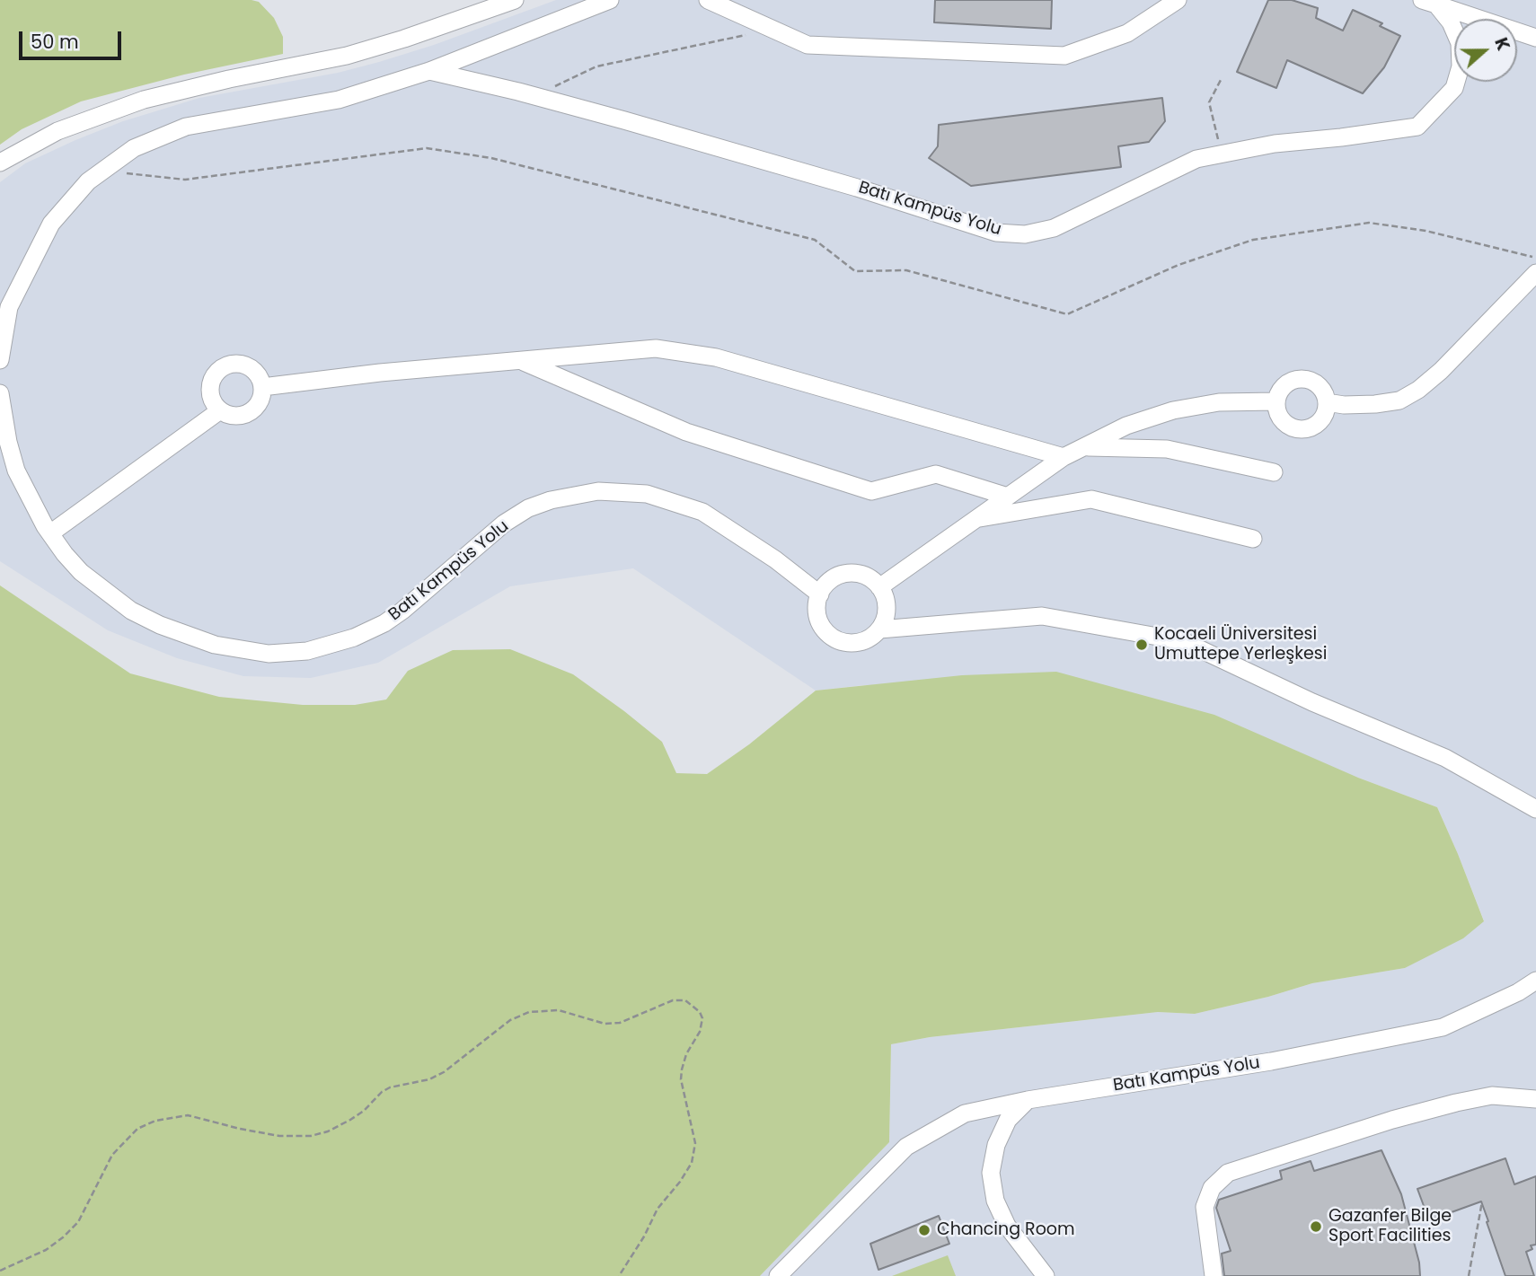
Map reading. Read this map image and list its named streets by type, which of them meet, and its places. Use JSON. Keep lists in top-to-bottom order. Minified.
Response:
{"streets":{"street":["Batı Kampüs Yolu"]},"places":["Kocaeli Üniversitesi Umuttepe Yerleşkesi","Gazanfer Bilge Sport Facilities","Chancing Room"],"scale_bar":"50 m","north":"right"}
